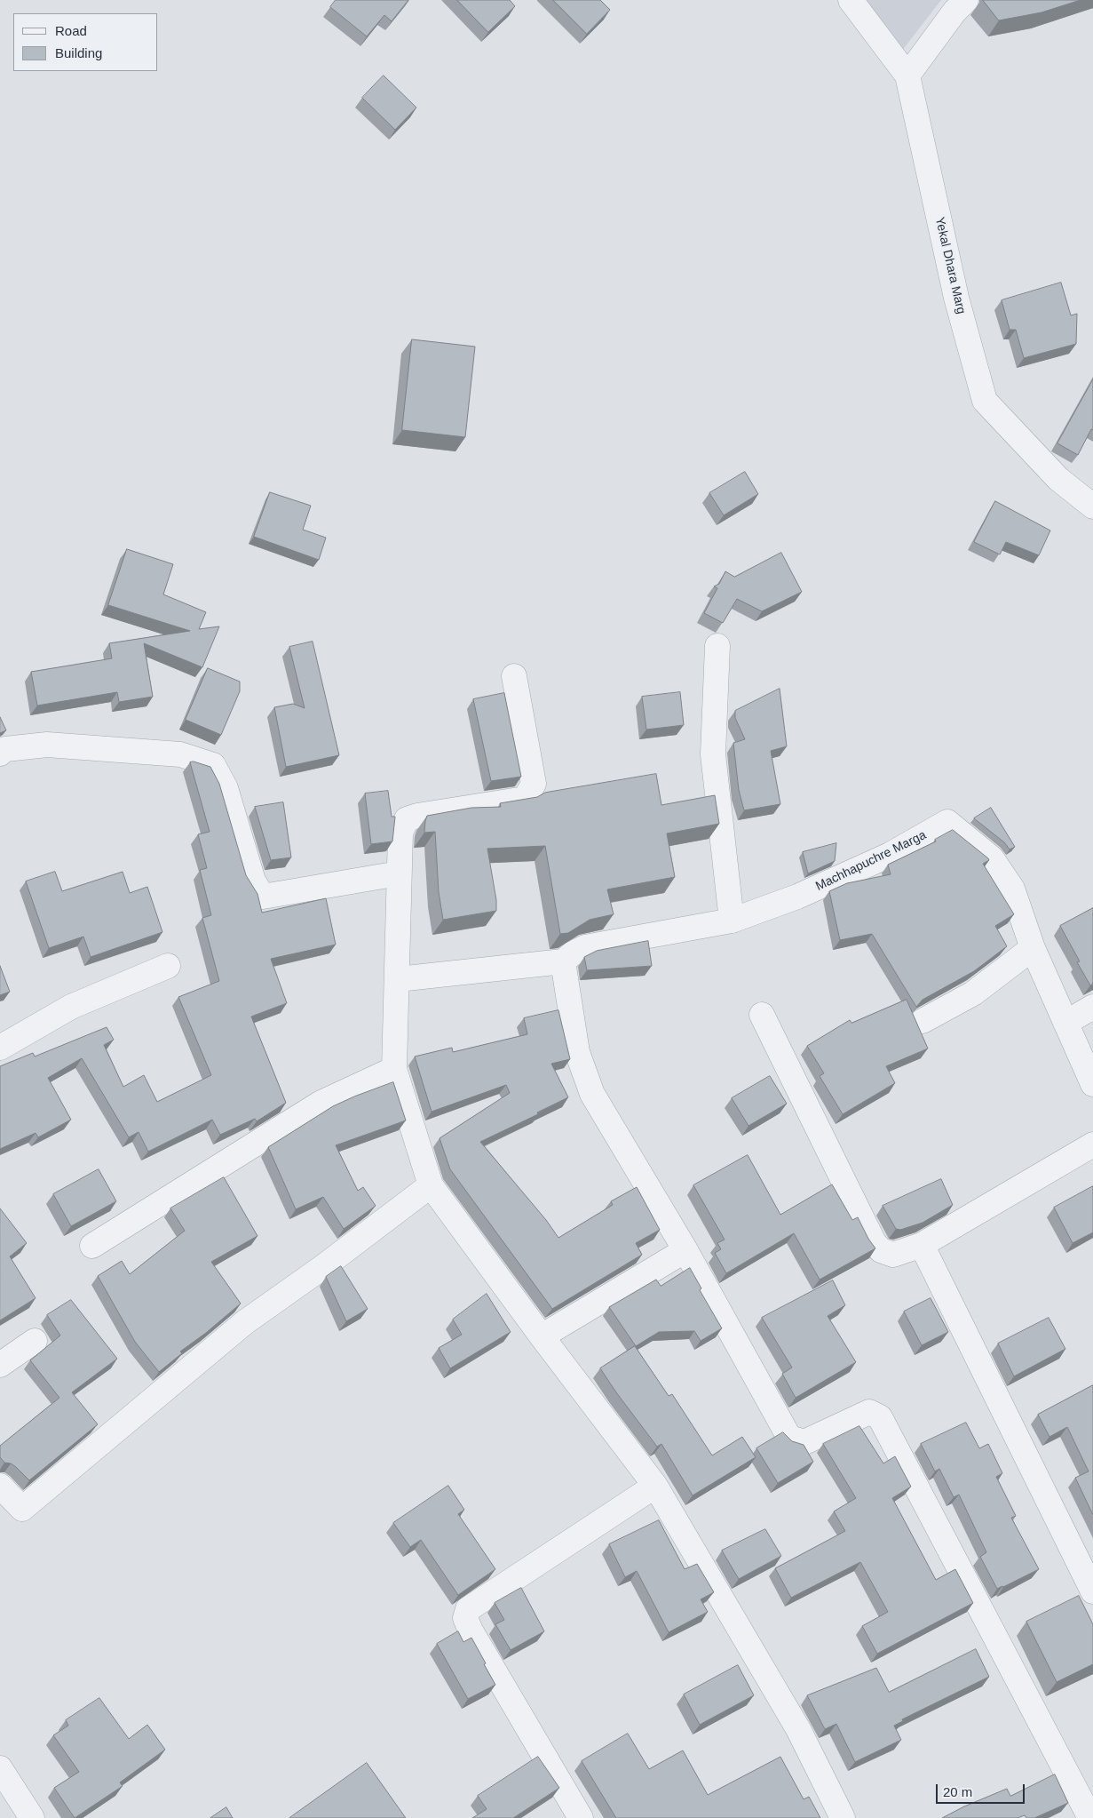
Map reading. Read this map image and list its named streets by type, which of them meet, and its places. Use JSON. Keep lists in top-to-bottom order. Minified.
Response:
{"streets":{"street":["Yekal Dhara Marg","Machhapuchre Marga"]},"legend":["Road","Building"],"scale_bar":"20 m"}
